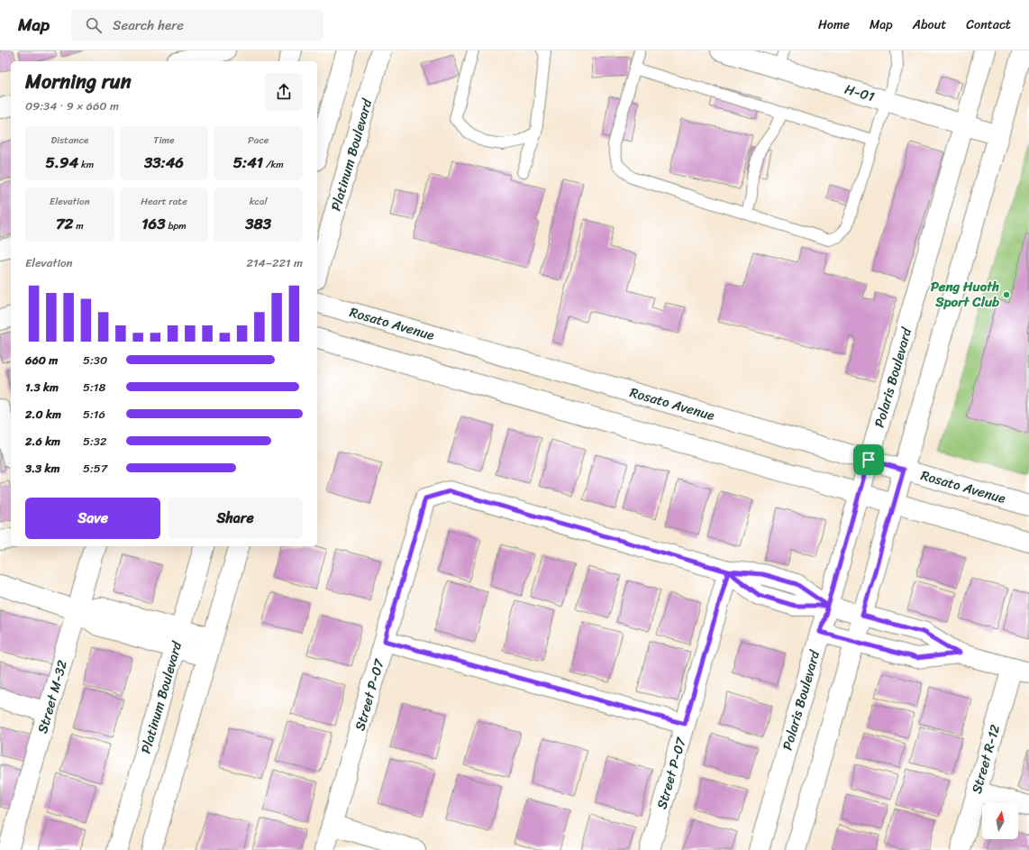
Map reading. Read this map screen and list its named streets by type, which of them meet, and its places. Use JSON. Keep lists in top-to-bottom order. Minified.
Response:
{"streets":{"street":["H-01","Platinum Boulevard","Rosato Avenue","Polaris Boulevard","Street P-07","Street M-32","Street R-12"]},"crossings":[["H-01","Polaris Boulevard"],["Rosato Avenue","Polaris Boulevard"]],"places":["Peng Huoth Sport Club"],"north":"top","page":{"header":"Map","search":"Search here","nav":["Home","Map","About","Contact"],"heading":["Morning run","09:34 · 9 × 660 m"],"stats":[["Distance","5.94 km"],["Time","33:46"],["Pace","5:41 /km"],["Elevation","72 m"],["Heart rate","163 bpm"],["kcal","383"]],"chart":["Elevation","214–221 m"],"list":[{"name":"660 m","note":"5:30"},{"name":"1.3 km","note":"5:18"},{"name":"2.0 km","note":"5:16"},{"name":"2.6 km","note":"5:32"},{"name":"3.3 km","note":"5:57"}],"buttons":["Save","Share"]}}
